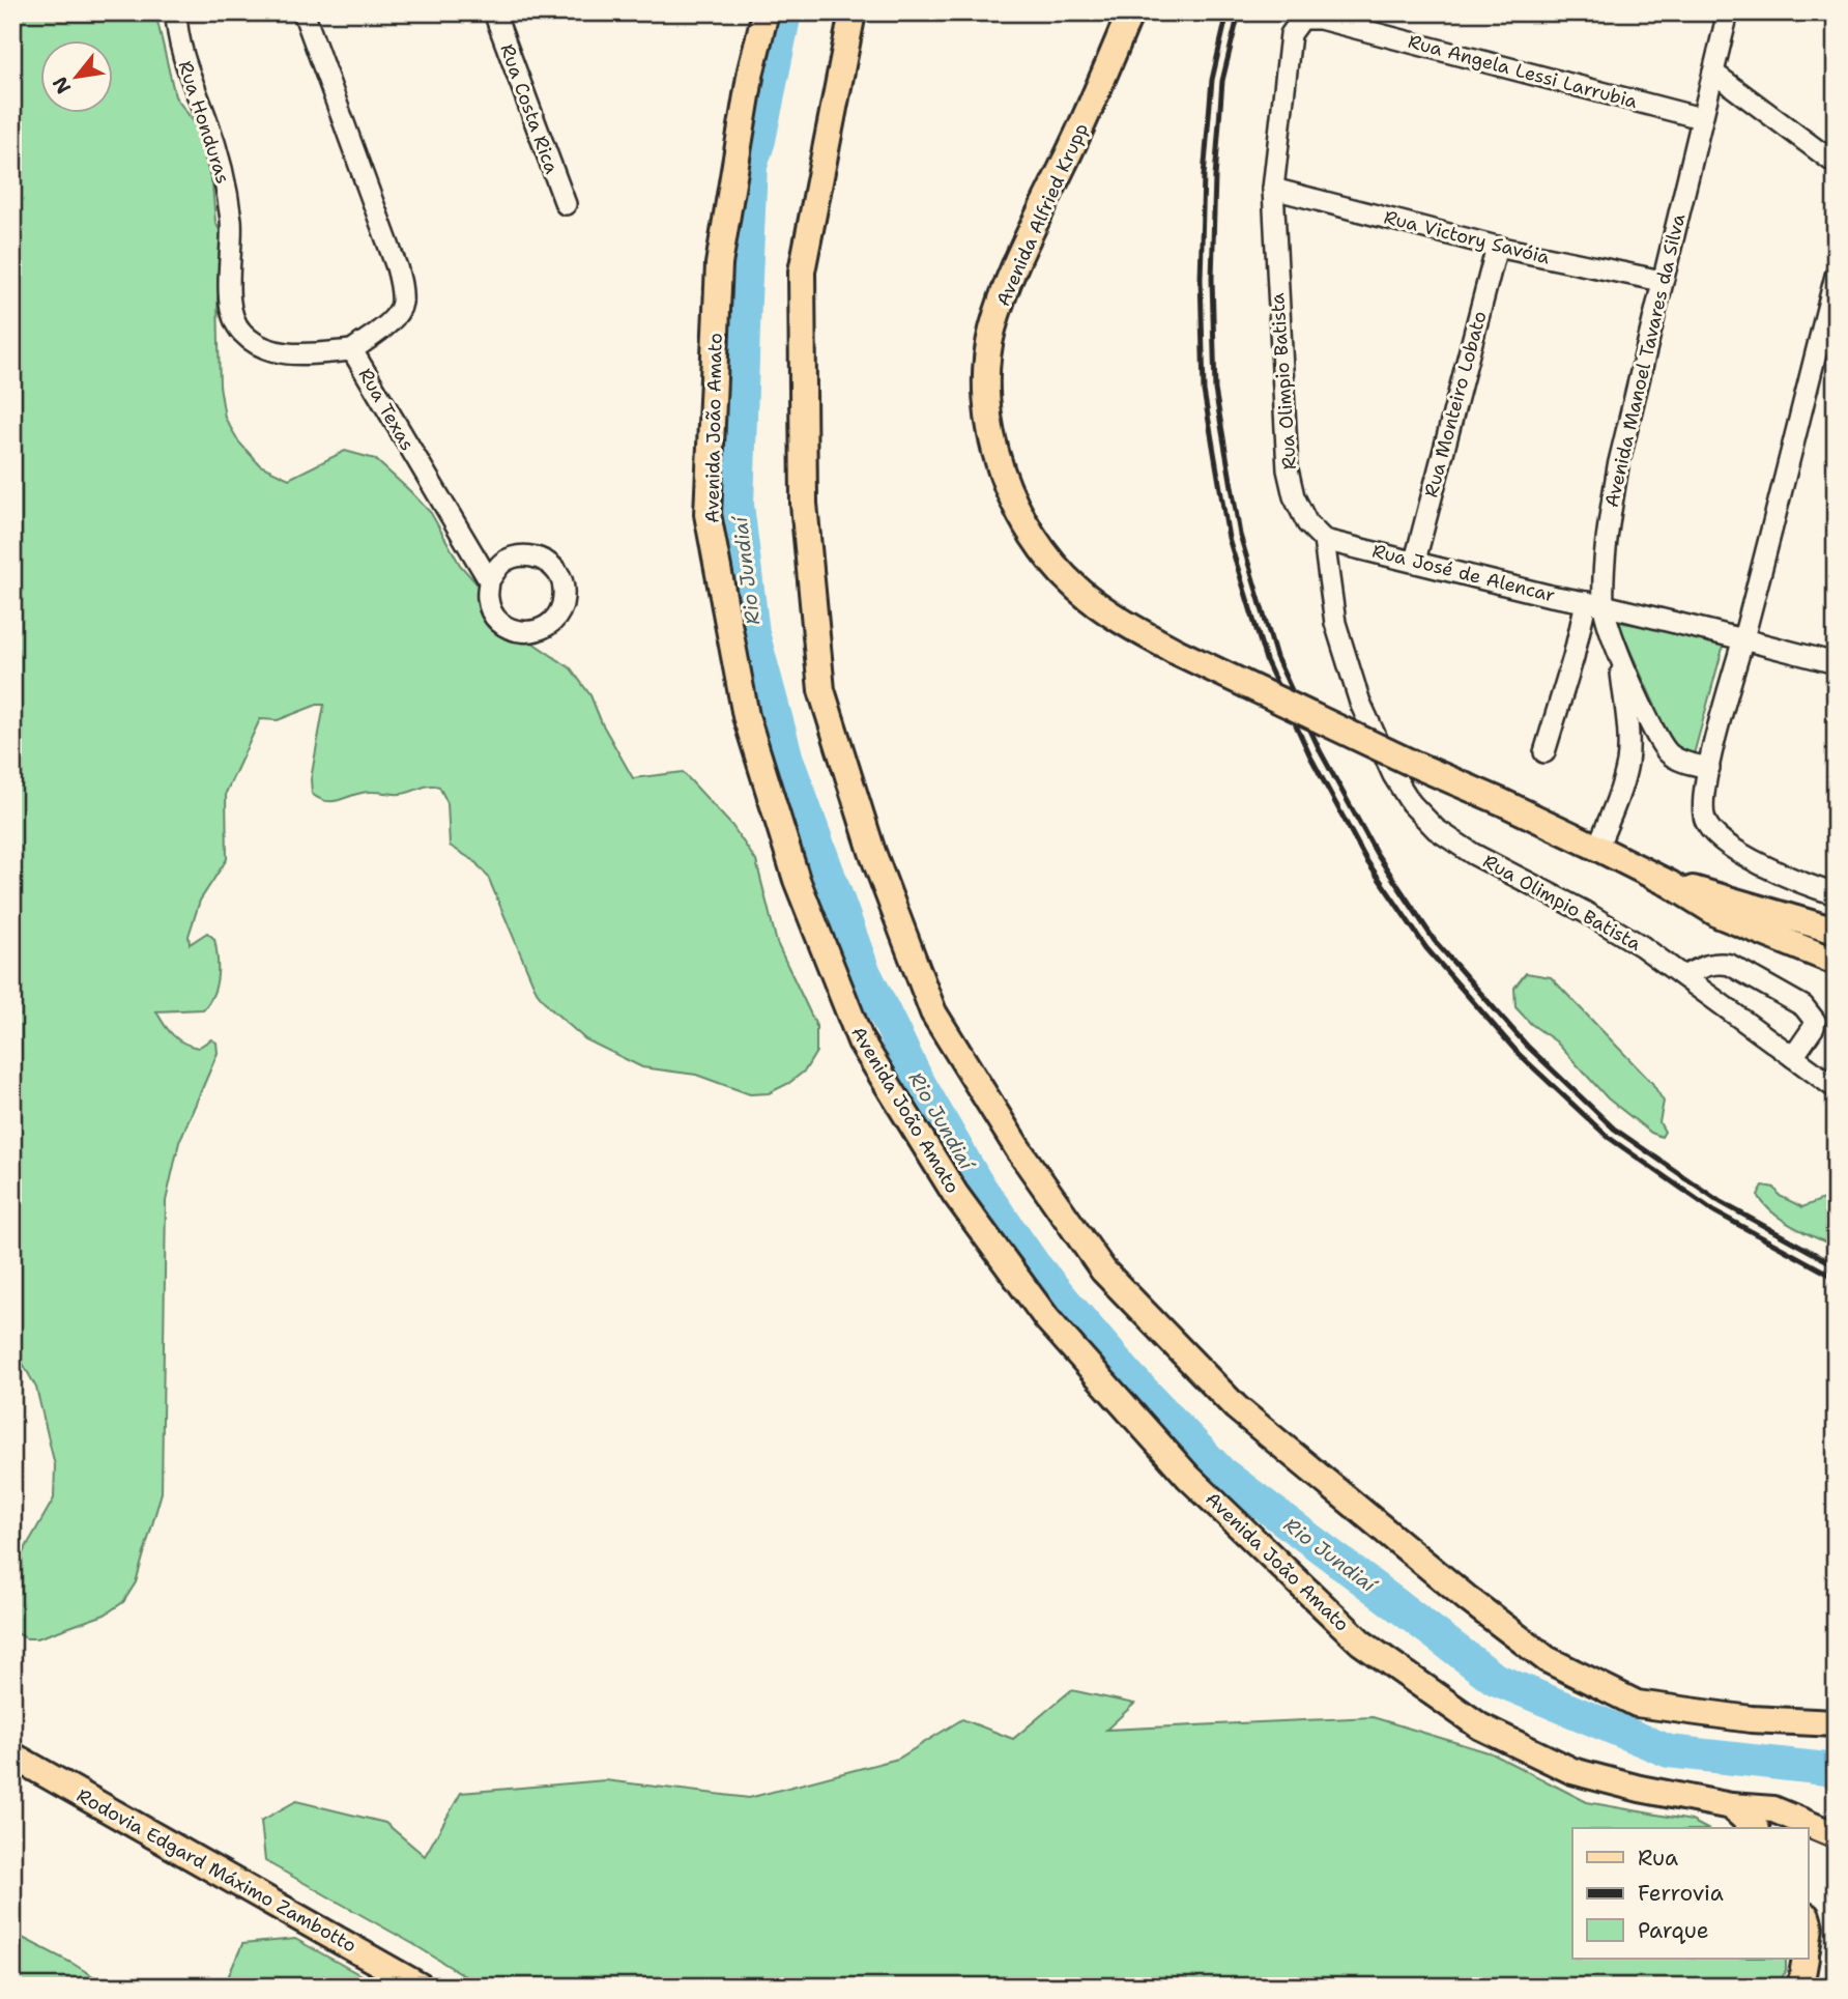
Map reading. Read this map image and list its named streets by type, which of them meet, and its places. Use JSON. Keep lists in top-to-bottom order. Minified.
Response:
{"streets":{"main road":["Avenida Alfried Krupp","Avenida João Amato","Rodovia Edgard Máximo Zambotto"],"street":["Rua Angela Lessi Larrubia","Rua Costa Rica","Rua Honduras","Rua Victory Savóia","Avenida Manoel Tavares da Silva","Rua Olimpio Batista","Rua Monteiro Lobato","Rua Texas","Rua José de Alencar"]},"crossings":[["Rua Angela Lessi Larrubia","Avenida Manoel Tavares da Silva"],["Rua Angela Lessi Larrubia","Rua Olimpio Batista"],["Rua Honduras","Rua Texas"],["Rua Victory Savóia","Avenida Manoel Tavares da Silva"],["Rua Victory Savóia","Rua Olimpio Batista"],["Rua Victory Savóia","Rua Monteiro Lobato"],["Avenida Manoel Tavares da Silva","Rua José de Alencar"],["Rua Olimpio Batista","Rua José de Alencar"],["Rua Monteiro Lobato","Rua José de Alencar"]],"water":["Rio Jundiaí"],"legend":["Rua","Ferrovia","Parque"],"north":"bottom left"}
